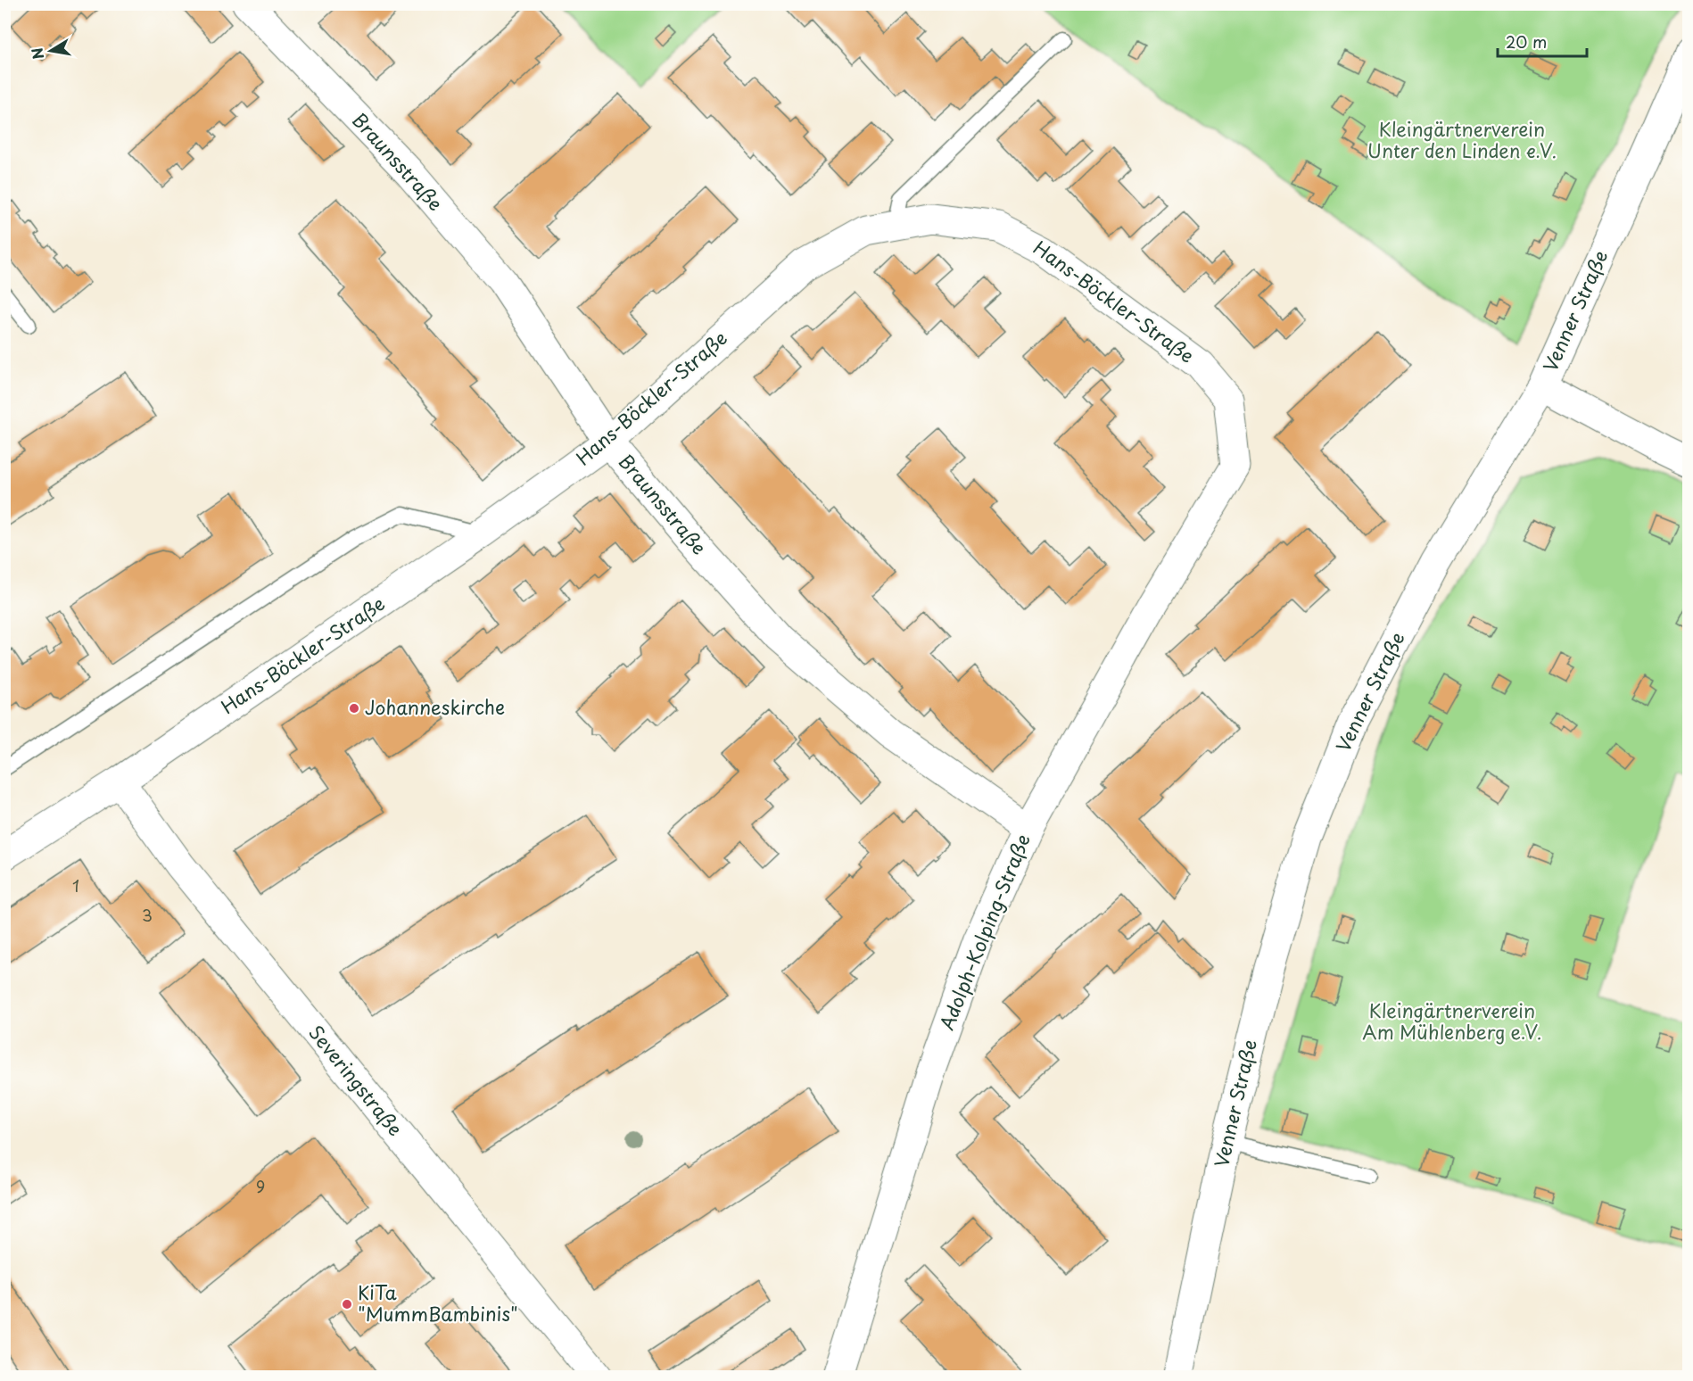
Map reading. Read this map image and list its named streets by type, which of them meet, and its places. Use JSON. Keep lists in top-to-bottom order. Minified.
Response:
{"streets":{"street":["Braunsstraße","Hans-Böckler-Straße","Venner Straße","Adolph-Kolping-Straße","Severingstraße"]},"crossings":[["Braunsstraße","Hans-Böckler-Straße"],["Braunsstraße","Adolph-Kolping-Straße"],["Hans-Böckler-Straße","Adolph-Kolping-Straße"],["Hans-Böckler-Straße","Severingstraße"]],"parks":["Kleingärtnerverein Unter den Linden e.V.","Kleingärtnerverein Am Mühlenberg e.V."],"places":["Johanneskirche","KiTa \"MummBambinis\""],"house_numbers":["1","3","9"],"scale_bar":"20 m","north":"left"}
